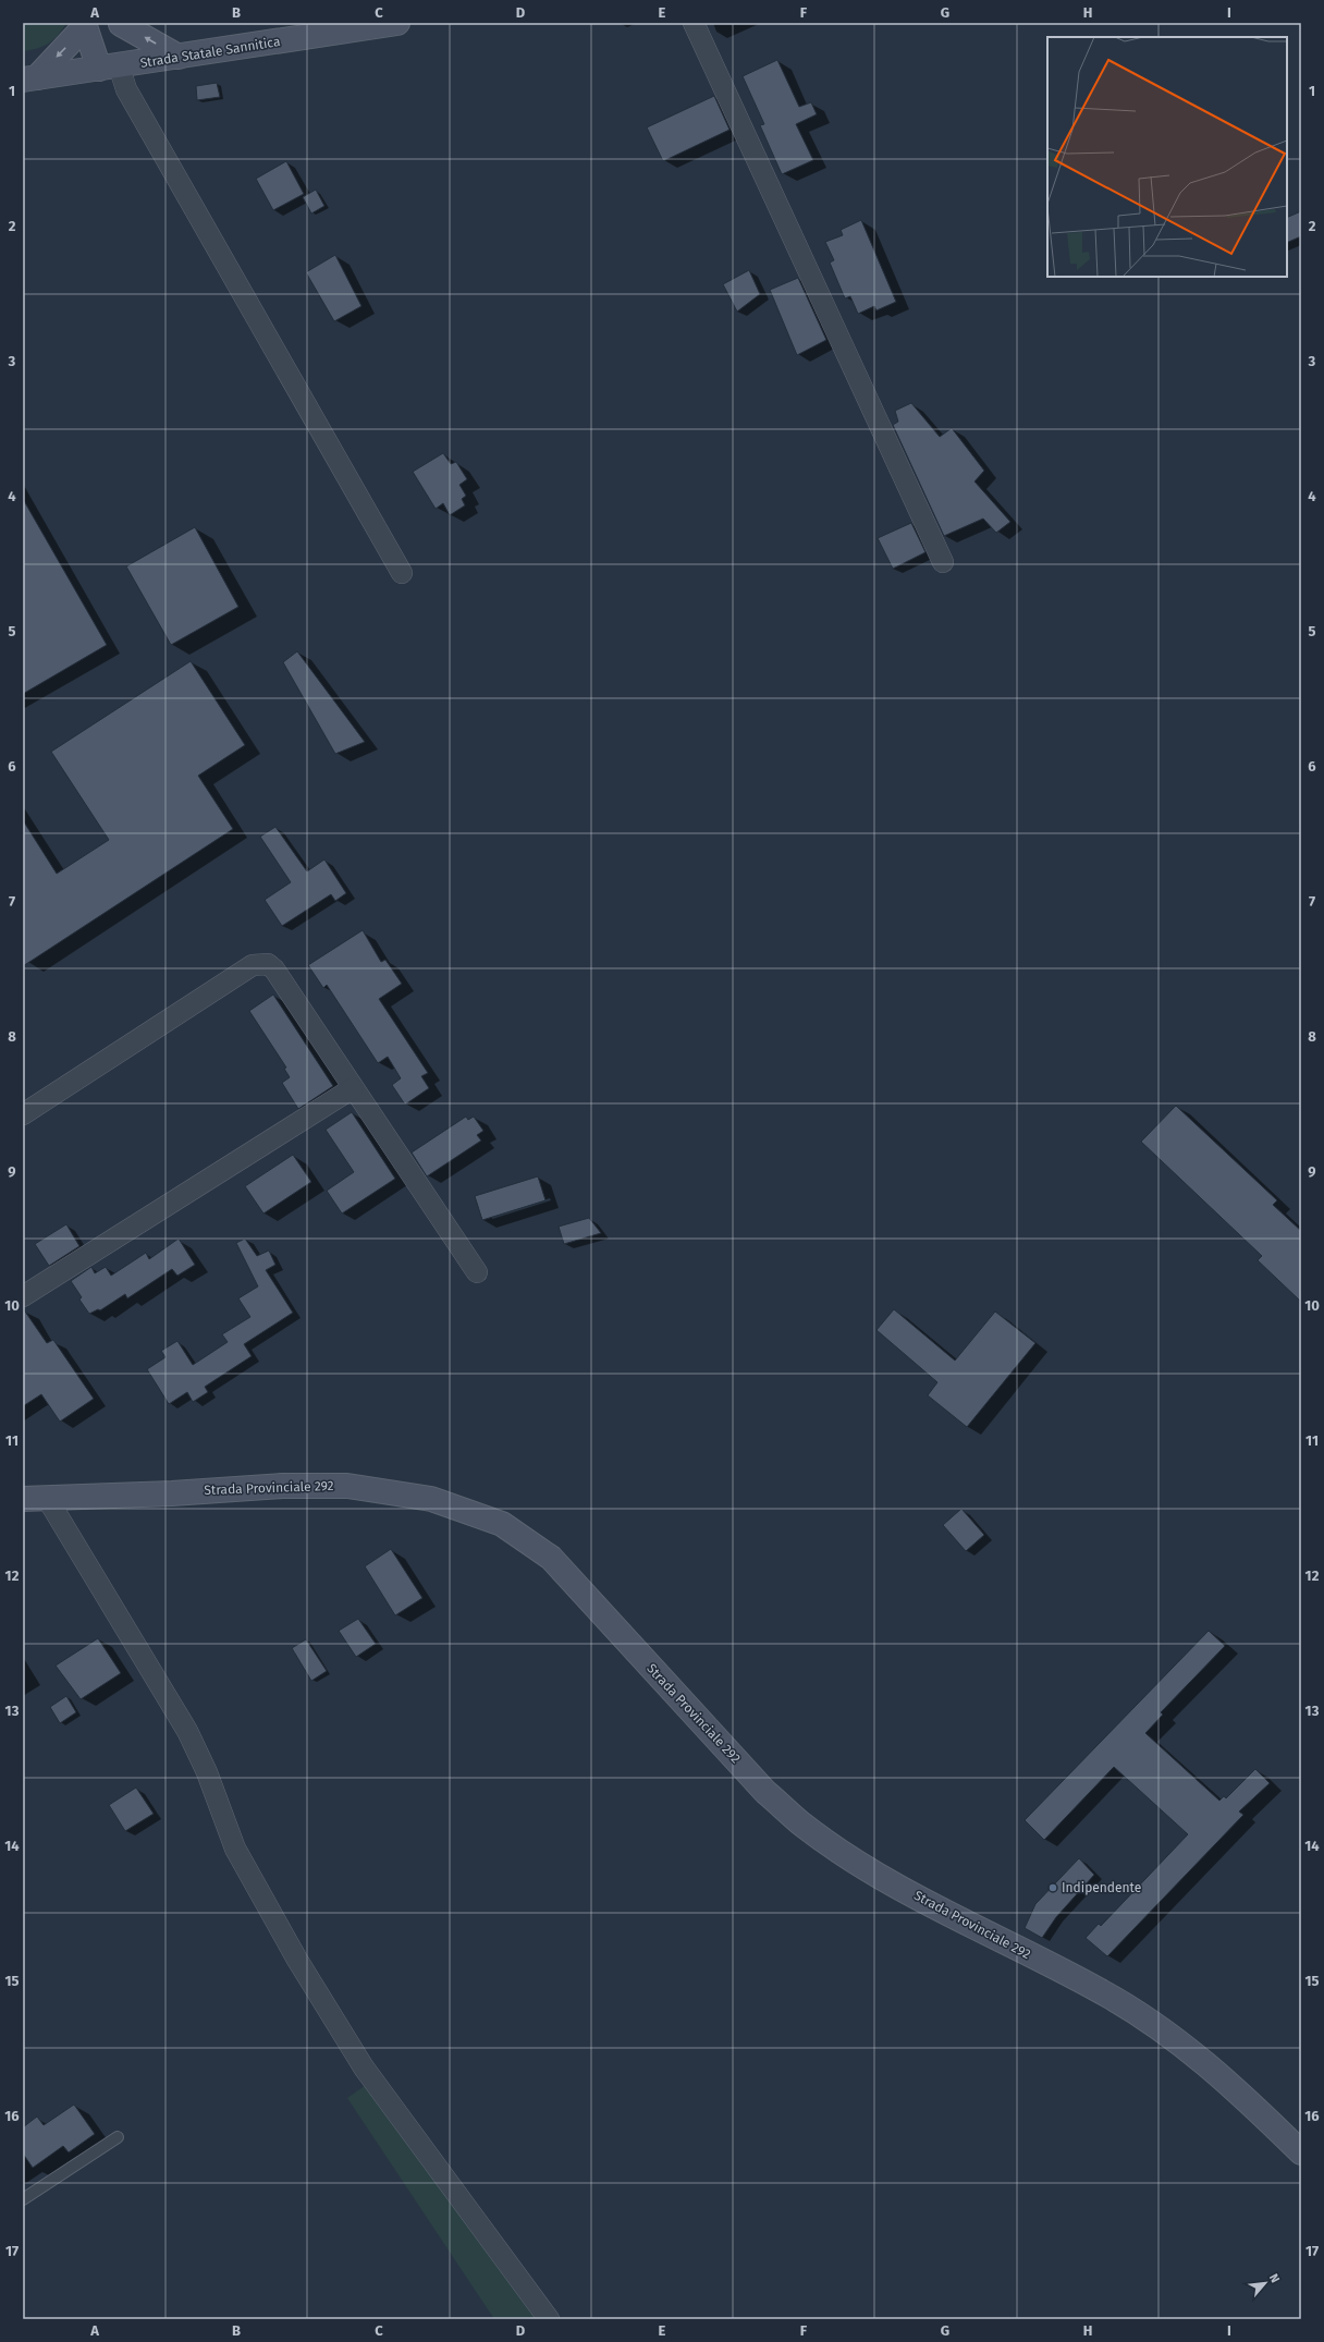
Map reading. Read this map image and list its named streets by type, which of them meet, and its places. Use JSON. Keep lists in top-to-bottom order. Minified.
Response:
{"streets":{"street":["Strada Statale Sannitica","Strada Provinciale 292"]},"places":["Indipendente"],"north":"top right","grid":{"columns":["A","B","C","D","E","F","G","H","I"],"rows":["1","2","3","4","5","6","7","8","9","10","11","12","13","14","15","16","17"]}}
